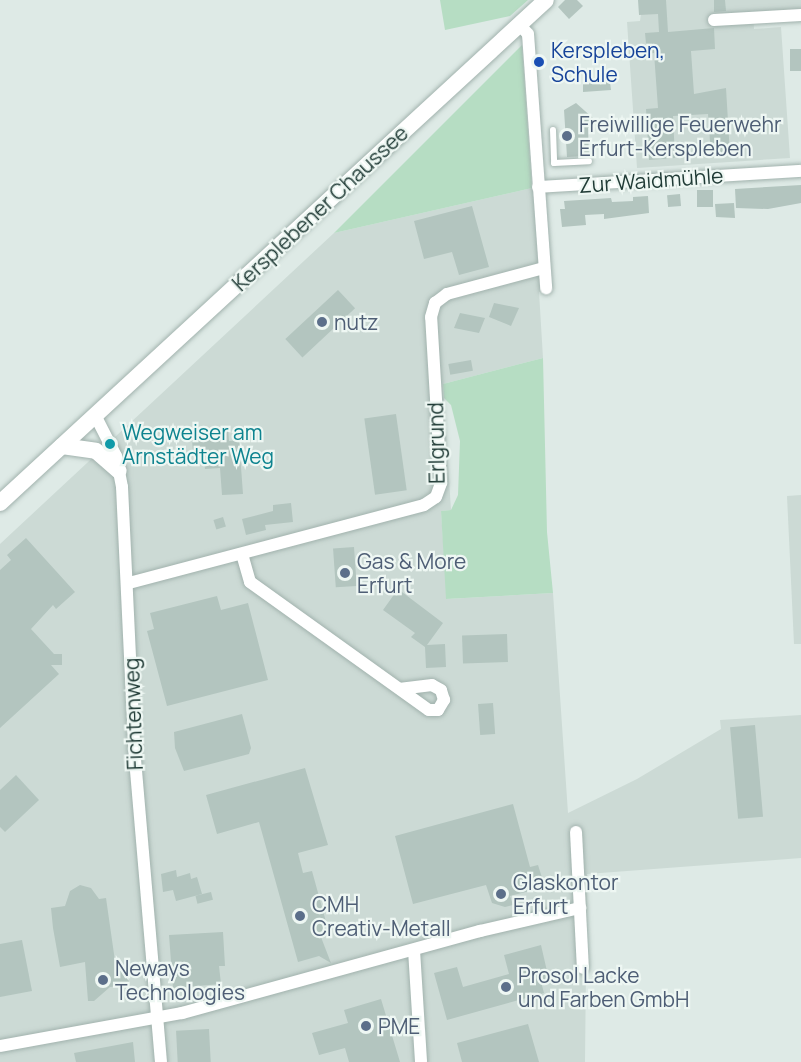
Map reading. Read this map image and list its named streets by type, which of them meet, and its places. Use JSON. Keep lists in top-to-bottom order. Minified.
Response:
{"streets":{"main road":["Kersplebener Chaussee"],"street":["Zur Waidmühle","Erlgrund","Fichtenweg"]},"crossings":[["Kersplebener Chaussee","Fichtenweg"],["Erlgrund","Fichtenweg"]],"places":["Kerspleben, Schule","Freiwillige Feuerwehr Erfurt-Kerspleben","nutz","Wegweiser am Arnstädter Weg","Gas & More Erfurt","Glaskontor Erfurt","CMH Creativ-Metall","Neways Technologies","Prosol Lacke und Farben GmbH","PME"]}
